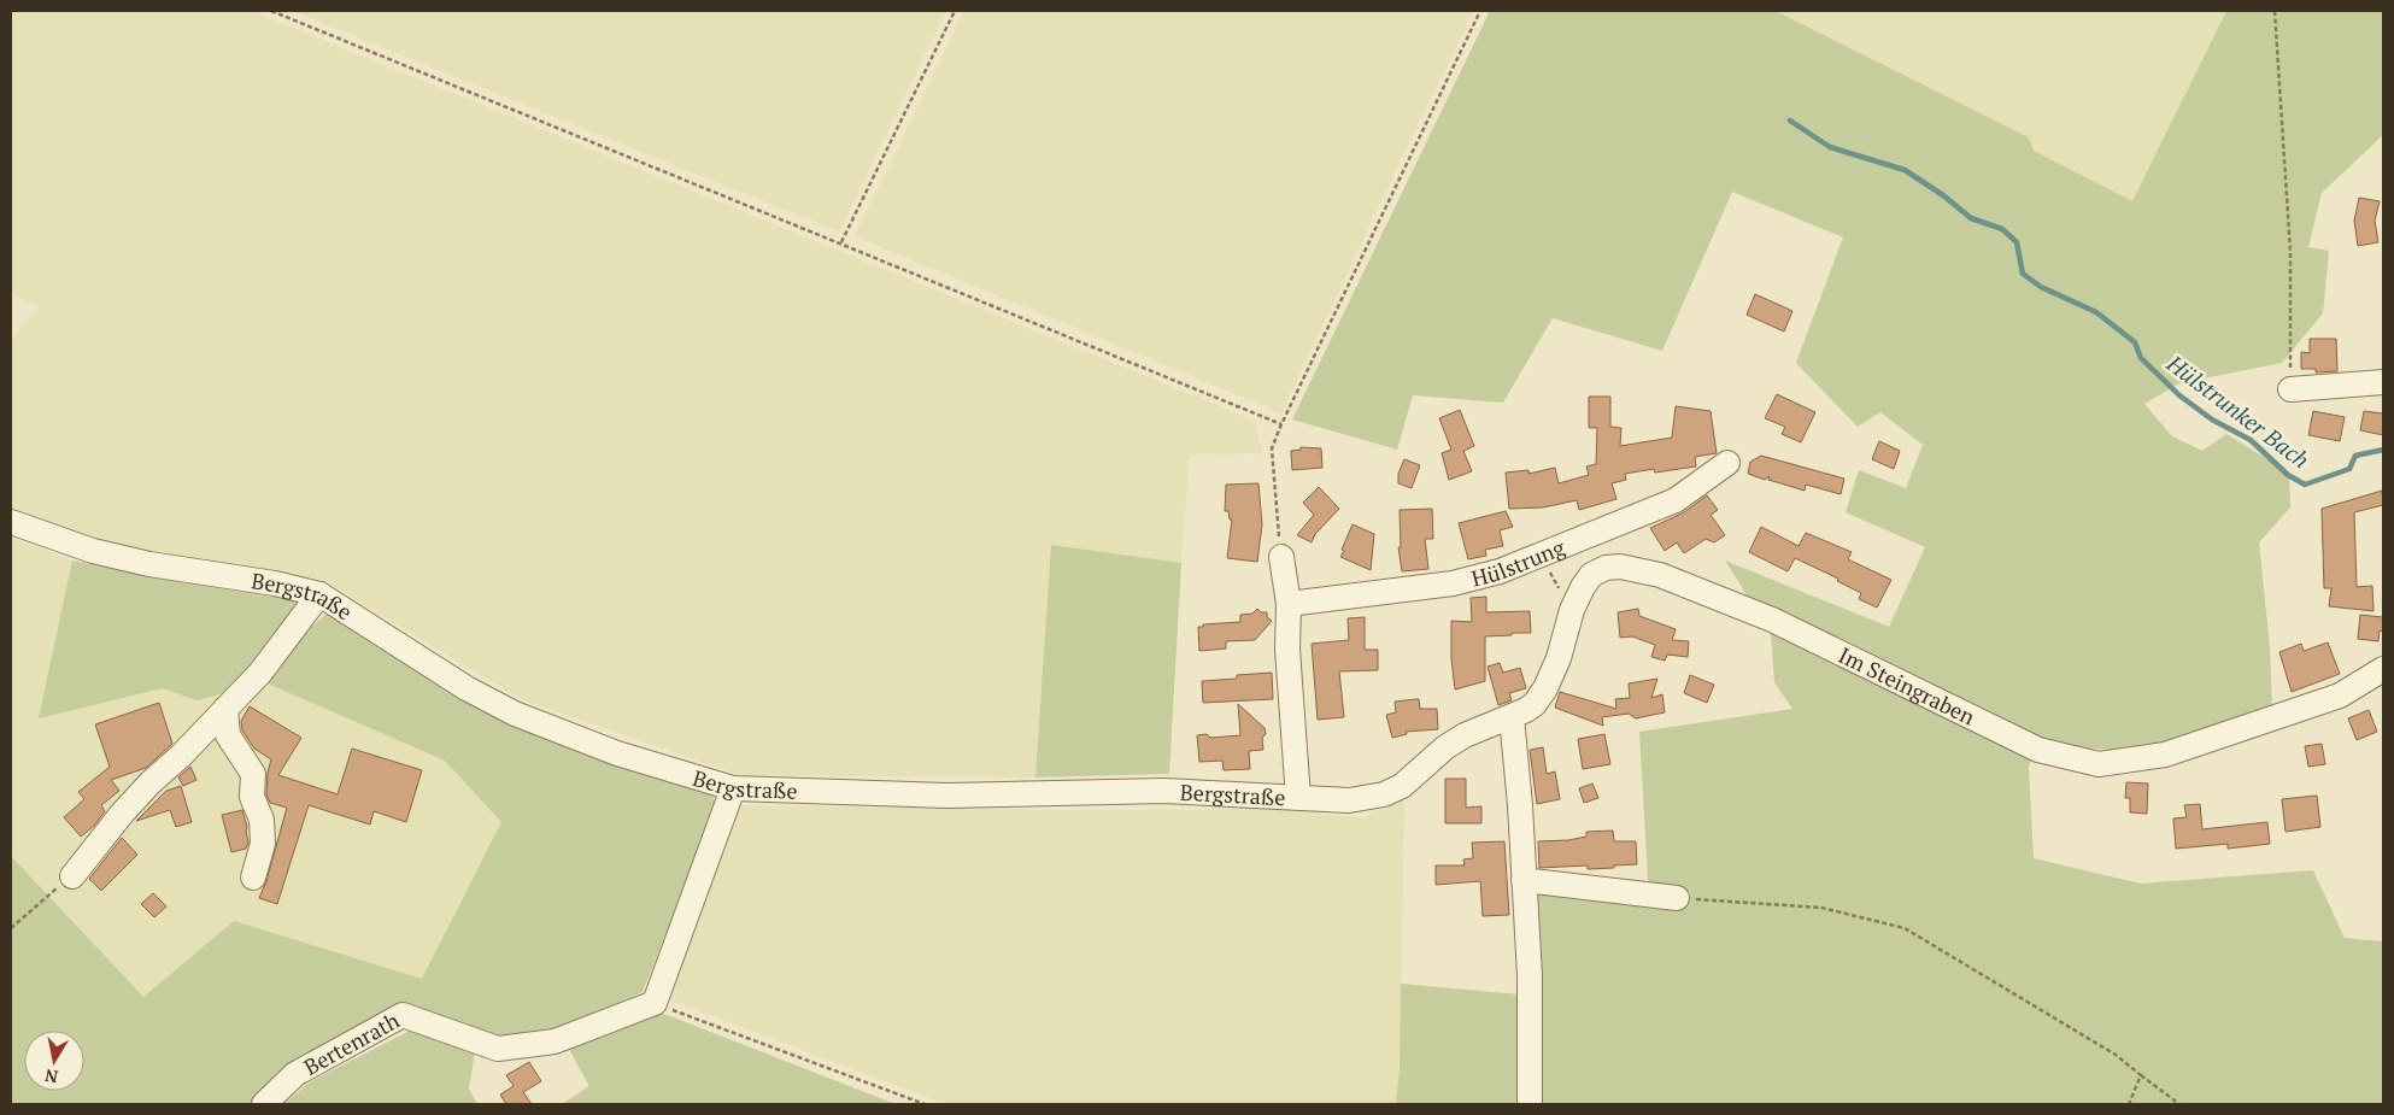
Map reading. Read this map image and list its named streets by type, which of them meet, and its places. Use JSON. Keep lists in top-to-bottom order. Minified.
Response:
{"streets":{"street":["Hülstrung","Bergstraße","Im Steingraben","Bertenrath"]},"crossings":[["Bergstraße","Im Steingraben"]],"water":["Hülstrunker Bach"],"north":"bottom"}
